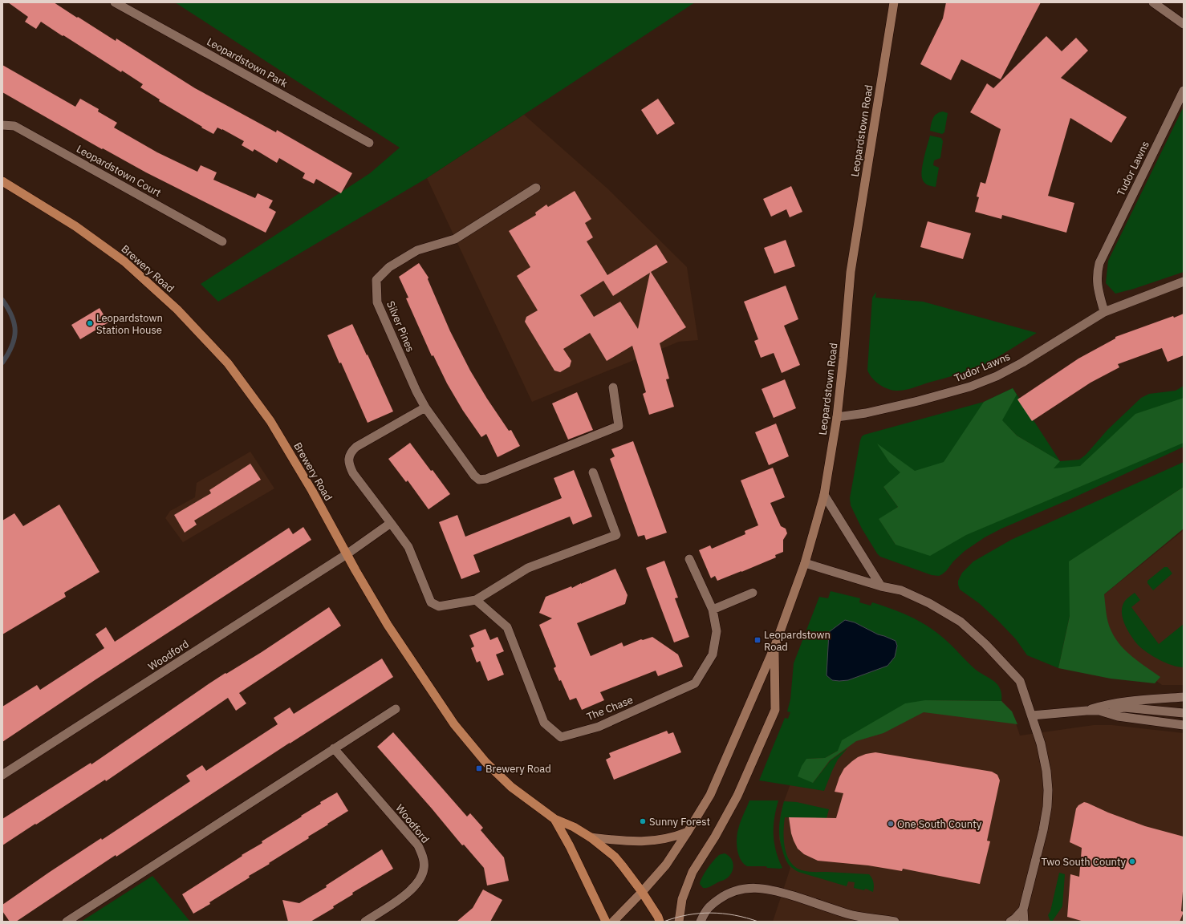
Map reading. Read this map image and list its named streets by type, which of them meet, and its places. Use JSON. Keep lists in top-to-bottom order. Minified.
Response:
{"streets":{"highway":["Brewery Road"],"main road":["Leopardstown Road"],"street":["Leopardstown Park","Tudor Lawns","Leopardstown Court","Silver Pines","Woodford","The Chase"]},"crossings":[["Leopardstown Road","Tudor Lawns"],["Leopardstown Road","Brewery Road"],["Brewery Road","Woodford"]],"places":{"other":["Leopardstown Station House","Sunny Forest","One South County","Two South County"],"transit":["Leopardstown Road","Brewery Road"]}}
